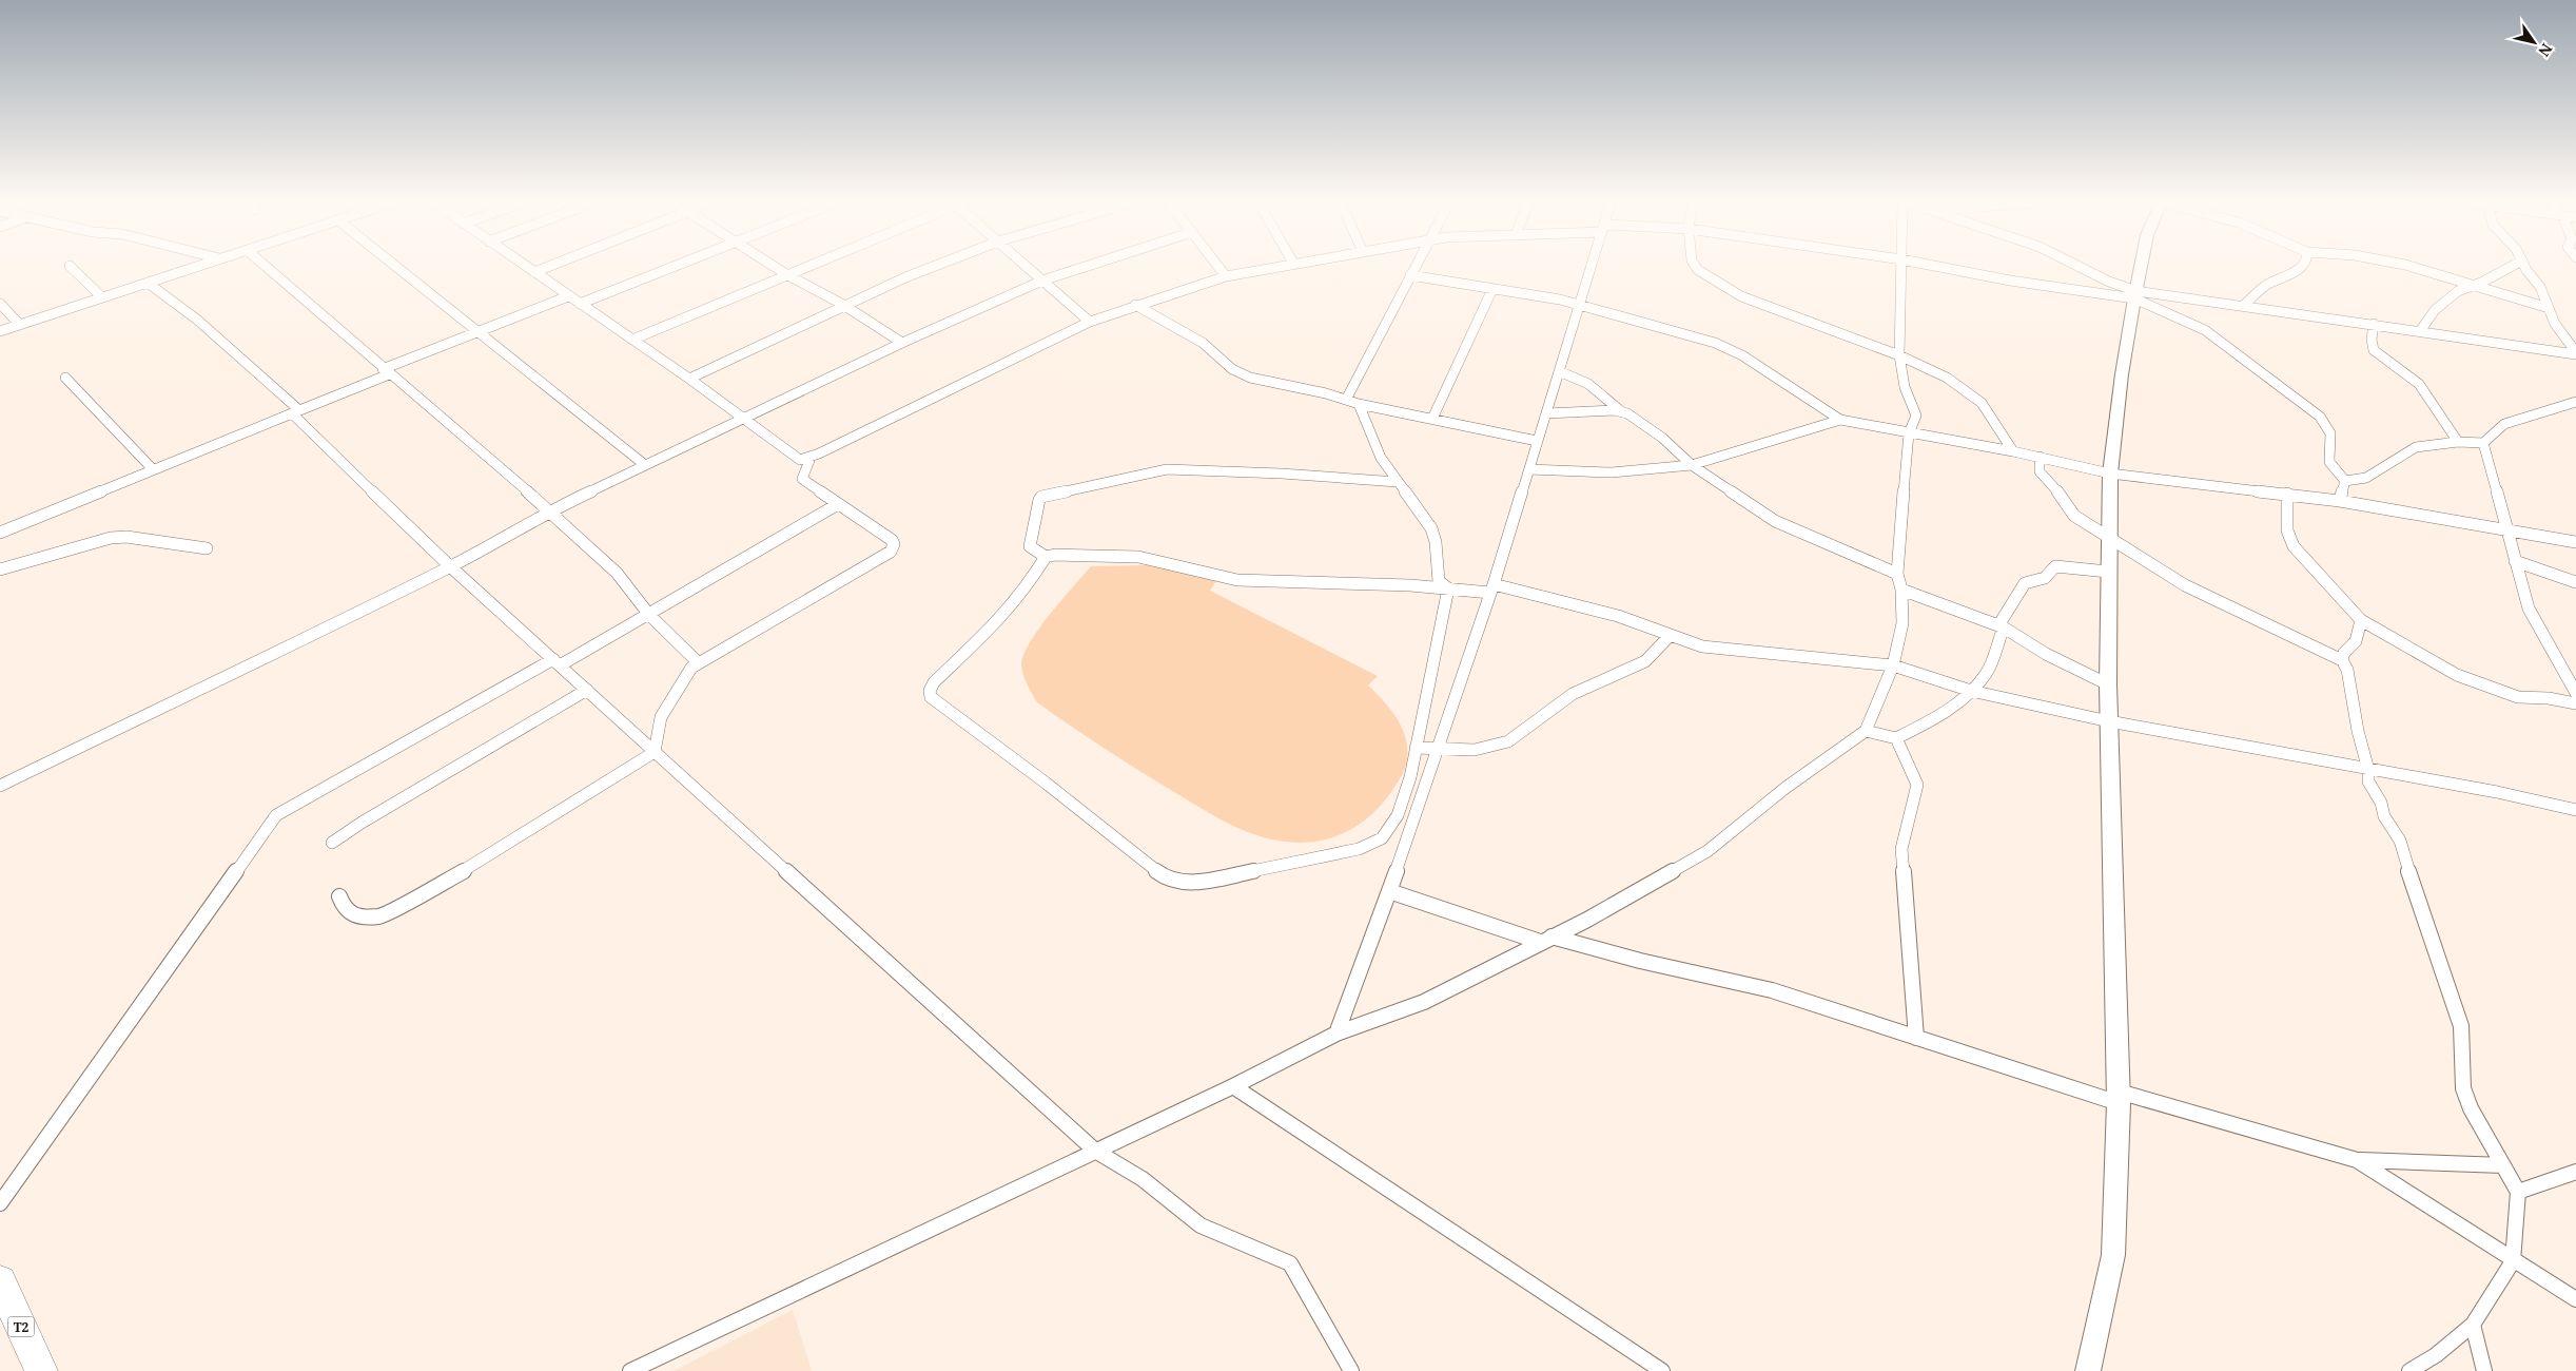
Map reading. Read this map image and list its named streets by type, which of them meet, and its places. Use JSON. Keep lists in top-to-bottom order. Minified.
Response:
{"streets":{"highway":["T2"]},"north":"bottom right"}
